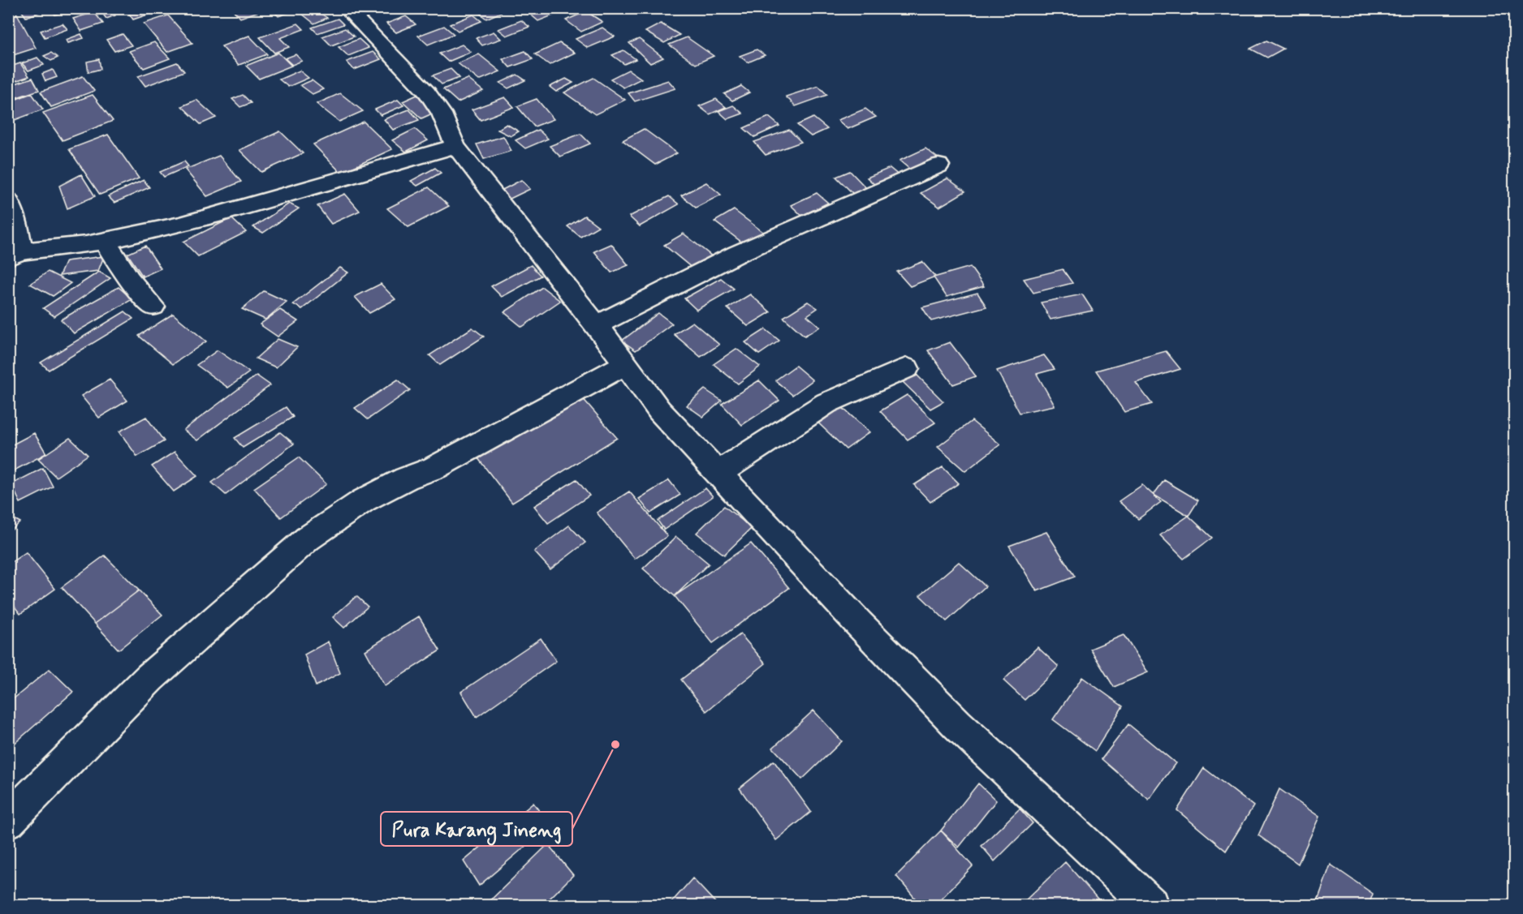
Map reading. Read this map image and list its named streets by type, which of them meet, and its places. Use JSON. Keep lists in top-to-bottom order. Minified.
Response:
{"places":["Pura Karang Jineng"]}
